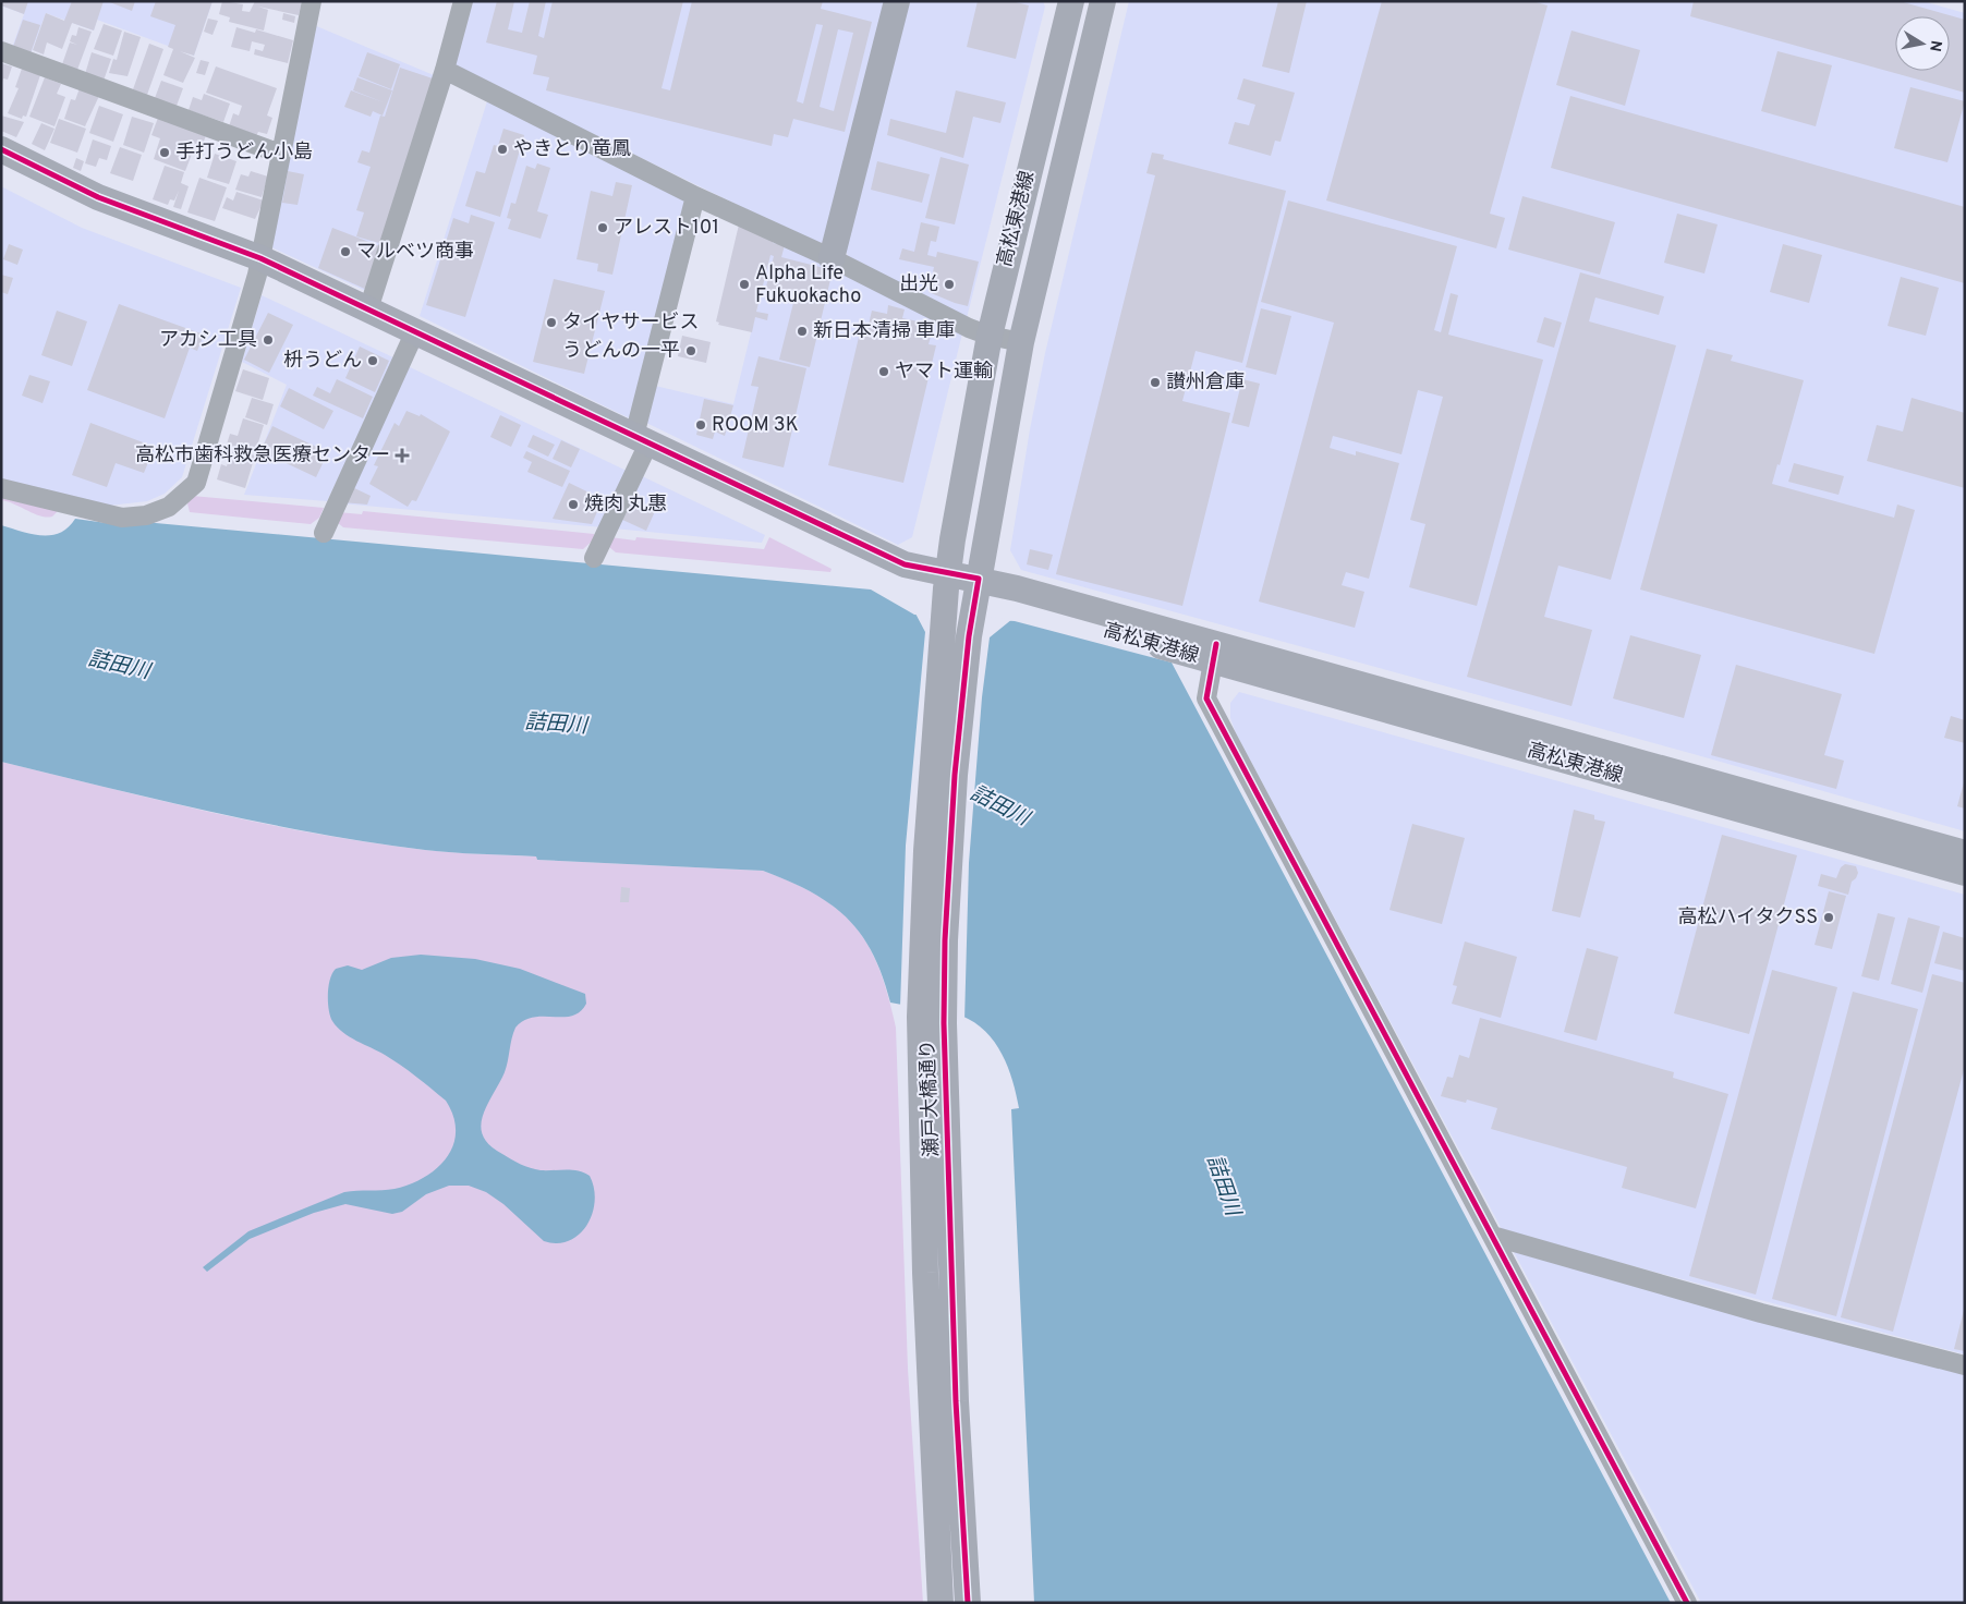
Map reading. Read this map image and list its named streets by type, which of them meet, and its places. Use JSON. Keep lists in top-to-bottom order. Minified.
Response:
{"streets":{"street":["高松東港線","瀬戸大橋通り"]},"crossings":[["高松東港線","瀬戸大橋通り"]],"water":["詰田川"],"places":{"other":["やきとり竜鳳","手打うどん小島","アレスト101","マルベツ商事","Alpha Life Fukuokacho","出光","タイヤサービス","新日本清掃 車庫","アカシ工具","うどんの一平","枡うどん","ヤマト運輸","讃州倉庫","ROOM 3K","焼肉 丸惠","高松ハイタクSS"],"health":["高松市歯科救急医療センター"]},"north":"right"}
